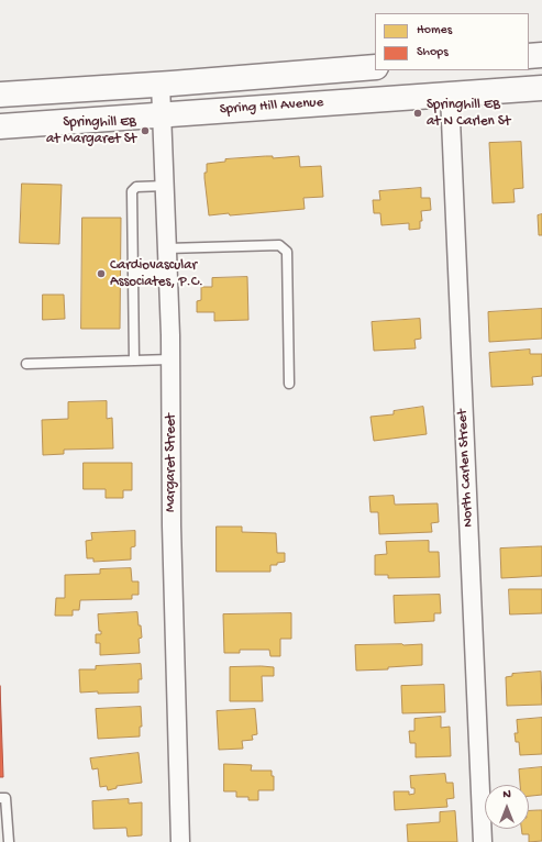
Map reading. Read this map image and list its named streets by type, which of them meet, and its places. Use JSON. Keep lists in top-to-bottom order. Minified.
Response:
{"streets":{"main road":["Spring Hill Avenue"],"street":["Margaret Street","North Carlen Street"]},"crossings":[["Spring Hill Avenue","Margaret Street"],["Spring Hill Avenue","North Carlen Street"]],"places":["Springhill EB at N Carlen St","Springhill EB at Margaret St","Cardiovascular Associates, P.C."],"legend":["Homes","Shops"],"north":"top"}
